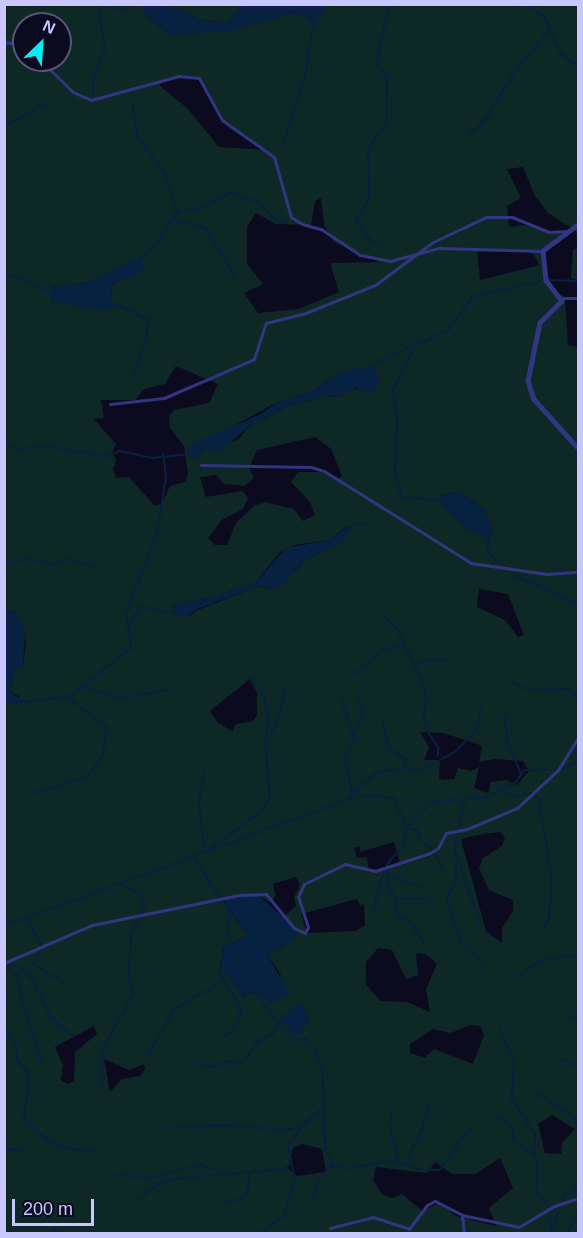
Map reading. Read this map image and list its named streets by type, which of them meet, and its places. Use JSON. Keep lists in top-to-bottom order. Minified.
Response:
{"scale_bar":"200 m","north":"top right"}
